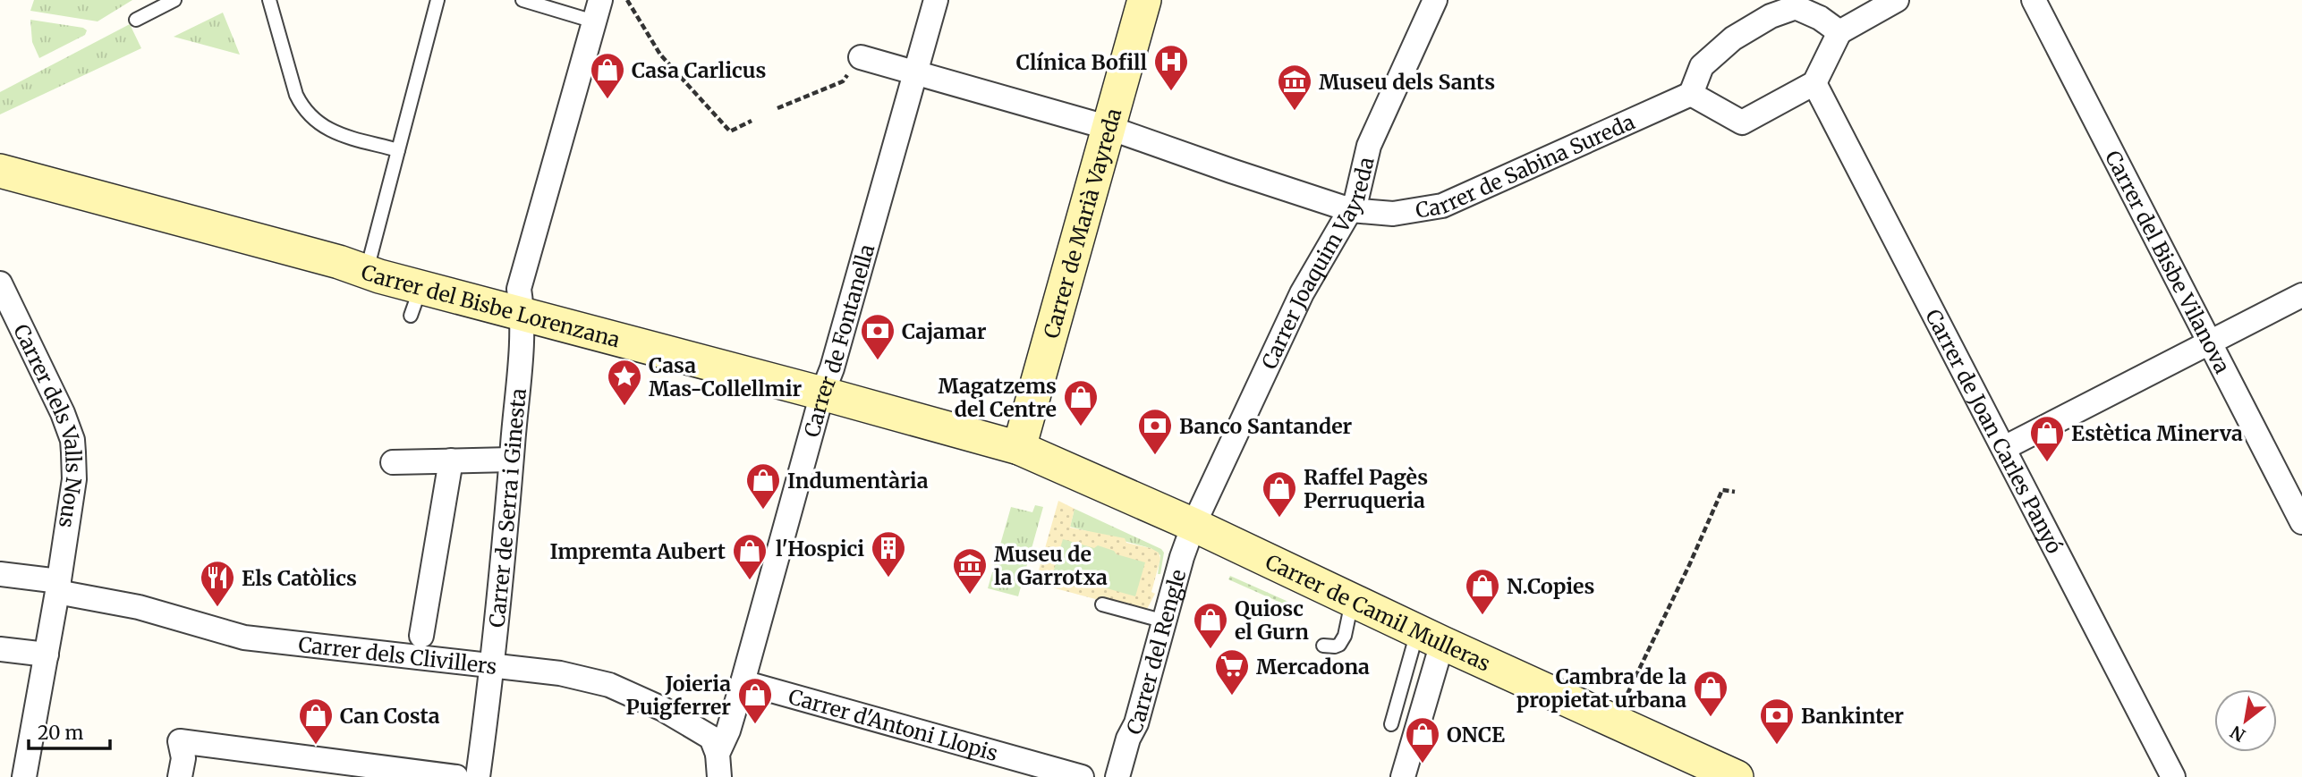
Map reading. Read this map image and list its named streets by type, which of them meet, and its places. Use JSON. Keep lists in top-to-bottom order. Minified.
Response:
{"streets":{"main road":["Carrer de Marià Vayreda","Carrer del Bisbe Lorenzana","Carrer de Camil Mulleras"],"street":["Carrer de Sabina Sureda","Carrer del Bisbe Vilanova","Carrer Joaquim Vayreda","Carrer de Fontanella","Carrer dels Valls Nous","Carrer de Joan Carles Panyó","Carrer de Serra i Ginesta","Carrer del Rengle","Carrer dels Clivillers","Carrer d'Antoni Llopis"]},"crossings":[["Carrer de Sabina Sureda","Carrer de Marià Vayreda"],["Carrer de Sabina Sureda","Carrer Joaquim Vayreda"],["Carrer de Sabina Sureda","Carrer de Fontanella"],["Carrer de Marià Vayreda","Carrer del Bisbe Lorenzana"],["Carrer de Marià Vayreda","Carrer de Camil Mulleras"],["Carrer Joaquim Vayreda","Carrer de Camil Mulleras"],["Carrer Joaquim Vayreda","Carrer del Rengle"],["Carrer del Bisbe Lorenzana","Carrer de Fontanella"],["Carrer del Bisbe Lorenzana","Carrer de Serra i Ginesta"],["Carrer del Bisbe Lorenzana","Carrer de Camil Mulleras"],["Carrer de Fontanella","Carrer dels Clivillers"],["Carrer de Fontanella","Carrer d'Antoni Llopis"],["Carrer dels Valls Nous","Carrer dels Clivillers"],["Carrer de Serra i Ginesta","Carrer dels Clivillers"],["Carrer de Camil Mulleras","Carrer del Rengle"]],"places":{"hospital":["Clínica Bofill"],"shop":["Casa Carlicus","Magatzems del Centre","Estètica Minerva","Indumentària","Raffel Pagès Perruqueria","Impremta Aubert","N.Copies","Quiosc el Gurn","Cambra de la propietat urbana","Joieria Puigferrer","Can Costa","ONCE"],"museum":["Museu dels Sants","Museu de la Garrotxa"],"bank":["Cajamar","Banco Santander","Bankinter"],"place":["Casa Mas-Collellmir"],"building":["l'Hospici"],"restaurant":["Els Catòlics"],"supermarket":["Mercadona"]},"scale_bar":"20 m","north":"bottom left"}
